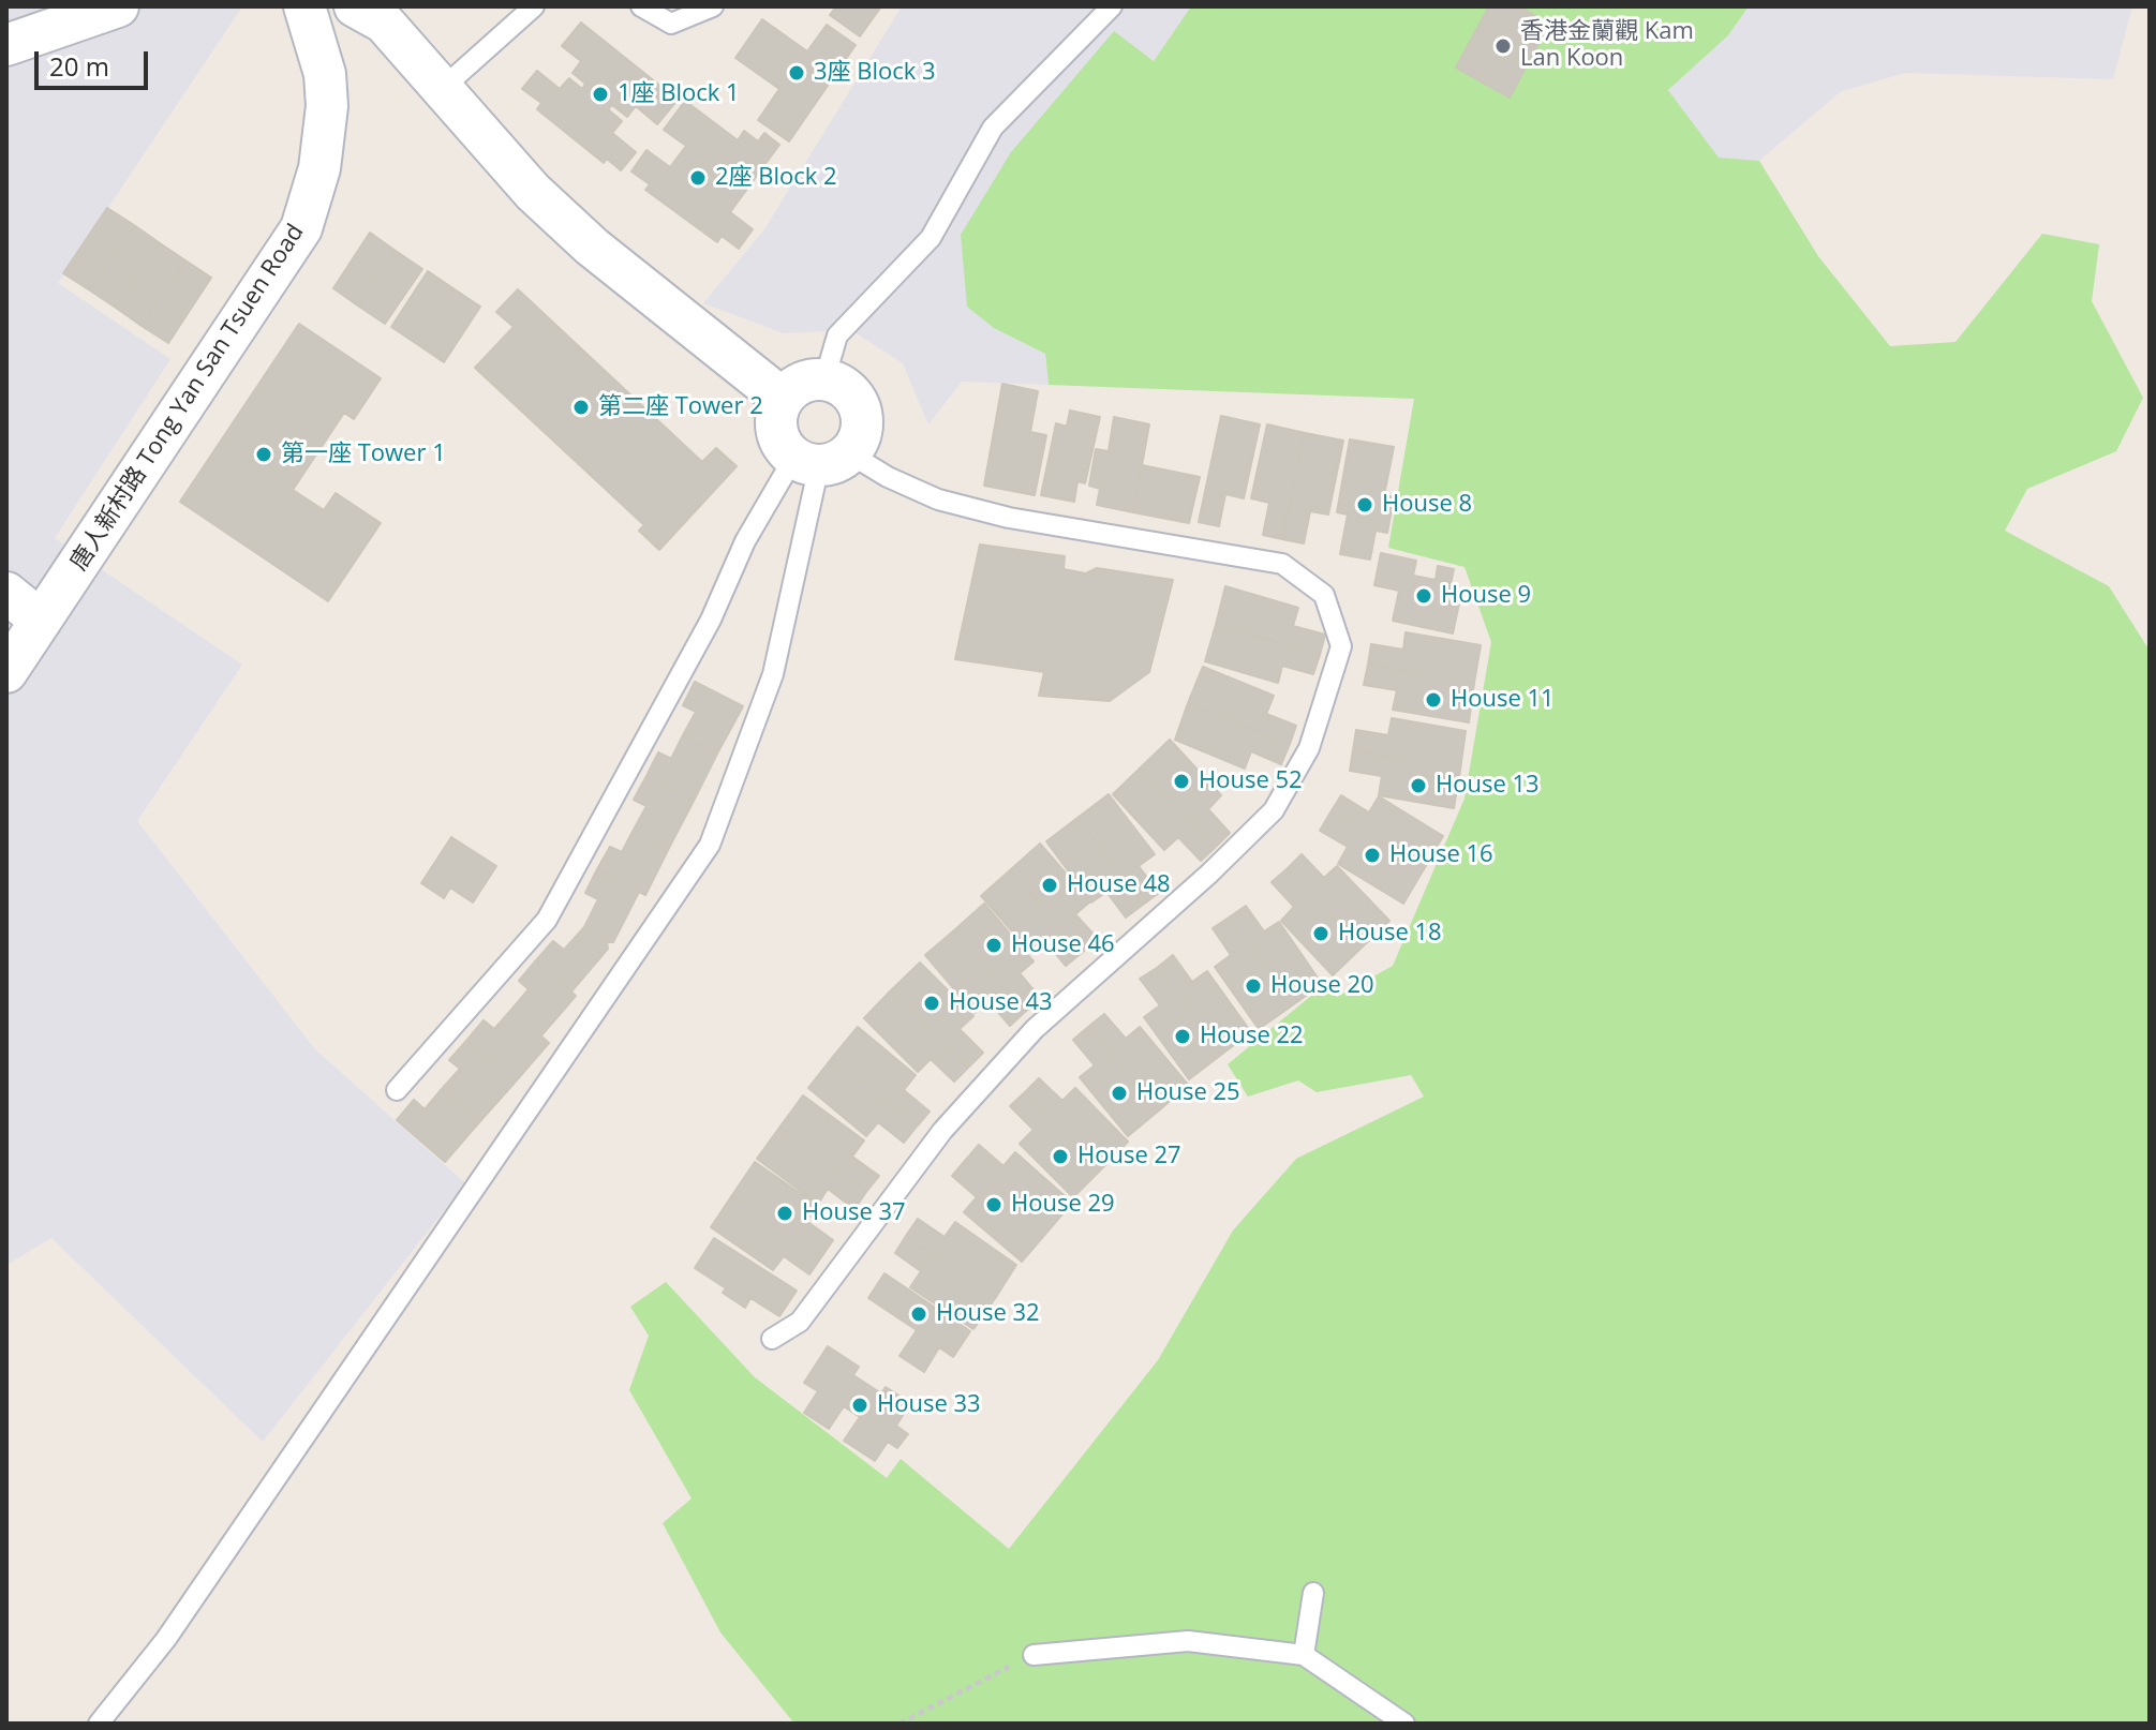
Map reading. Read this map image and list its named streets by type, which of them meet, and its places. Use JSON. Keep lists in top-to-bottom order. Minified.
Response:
{"streets":{"street":["唐人新村路 Tong Yan San Tsuen Road"]},"places":["香港金蘭觀 Kam Lan Koon","3座 Block 3","1座 Block 1","2座 Block 2","第二座 Tower 2","第一座 Tower 1","House 8","House 9","House 11","House 52","House 13","House 16","House 48","House 18","House 46","House 20","House 43","House 22","House 25","House 27","House 29","House 37","House 32","House 33"],"scale_bar":"20 m"}
